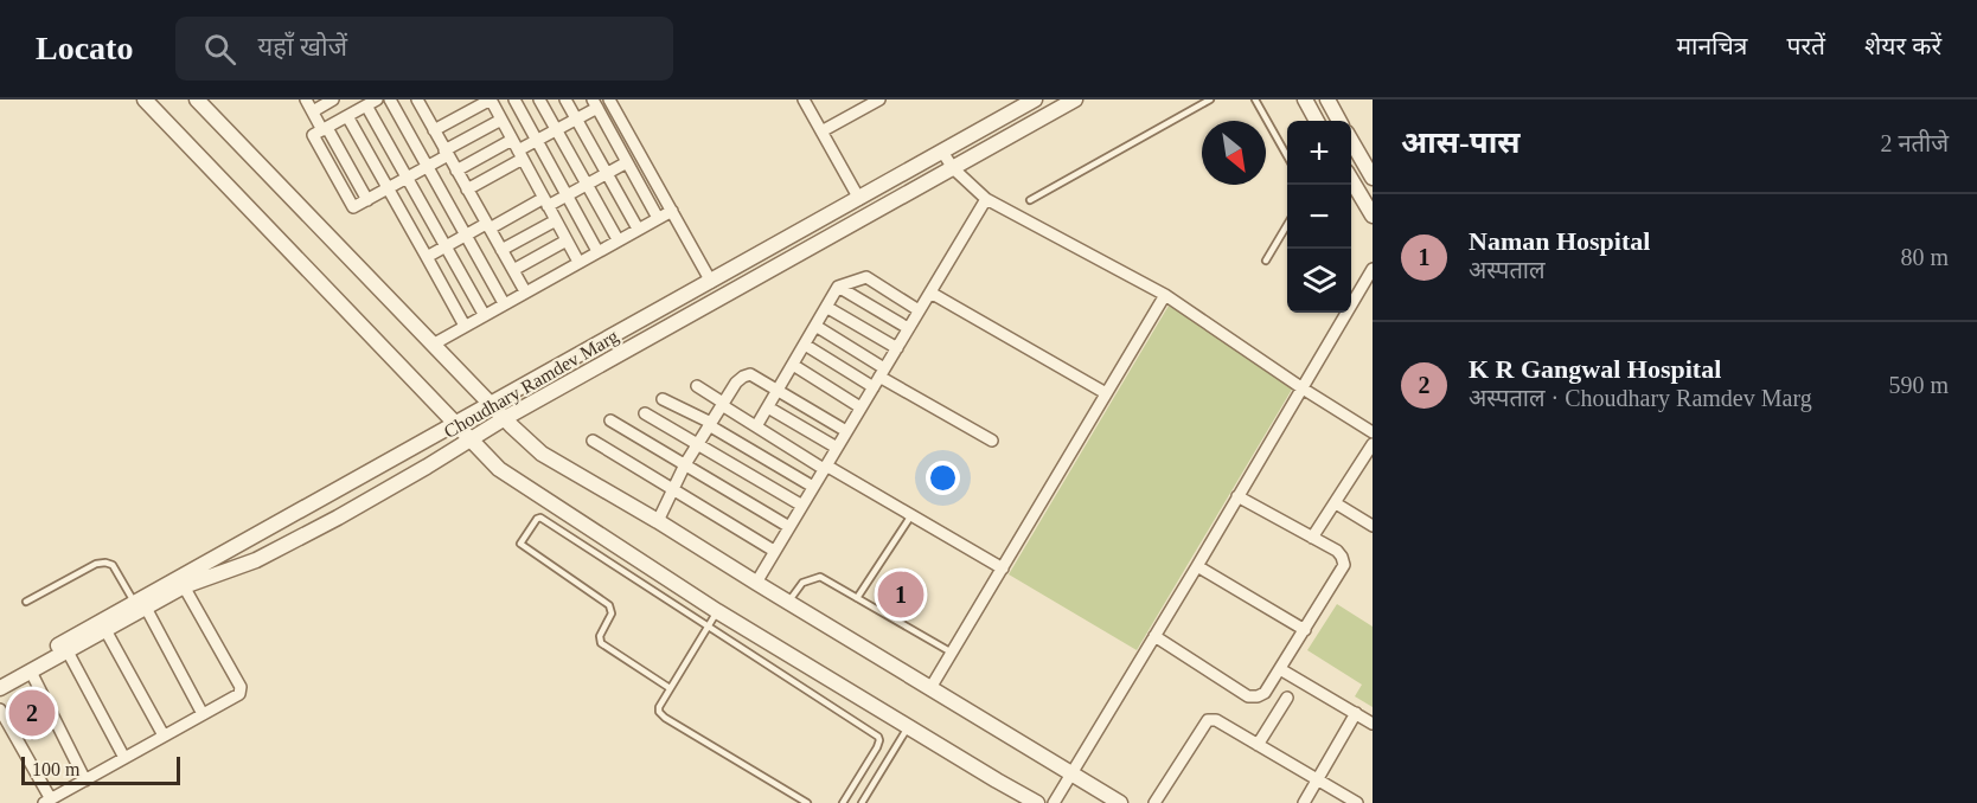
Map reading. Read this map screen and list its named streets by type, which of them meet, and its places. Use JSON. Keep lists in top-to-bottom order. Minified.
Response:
{"streets":{"street":["Choudhary Ramdev Marg"]},"scale_bar":"100 m","north":"bottom right","page":{"header":"Locato","search":"यहाँ खोजें","nav":["मानचित्र","परतें","शेयर करें"],"heading":["आस-पास","2 नतीजे"],"map_buttons":["+","−"],"list":[{"mark":"1","name":"Naman Hospital","note":"अस्पताल","value":"80 m"},{"mark":"2","name":"K R Gangwal Hospital","note":"अस्पताल · Choudhary Ramdev Marg","value":"590 m"}],"pins":["1","2"],"scale":"100 m"}}
